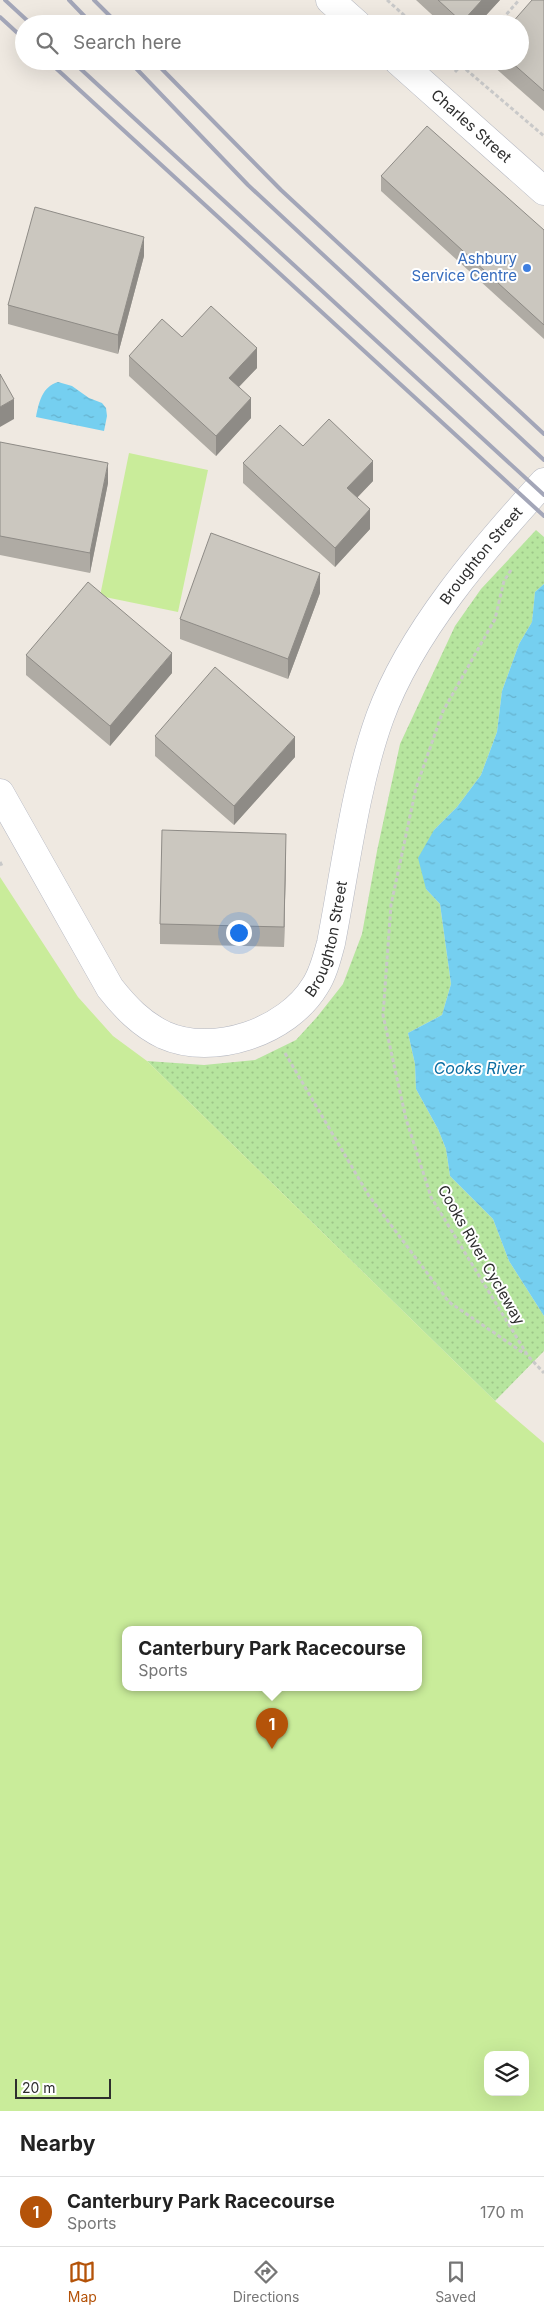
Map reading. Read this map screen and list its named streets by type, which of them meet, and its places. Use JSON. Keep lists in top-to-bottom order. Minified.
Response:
{"streets":{"street":["Charles Street","Broughton Street"],"path":["Cooks River Cycleway"]},"water":["Cooks River"],"places":["Ashbury Service Centre"],"scale_bar":"20 m","page":{"search":"Search here","popup":["Canterbury Park Racecourse","Sports"],"pins":"1","scale":"20 m","heading":"Nearby","list":[{"mark":"1","name":"Canterbury Park Racecourse","note":"Sports","value":"170 m"}],"nav":["Map","Directions","Saved"]}}
